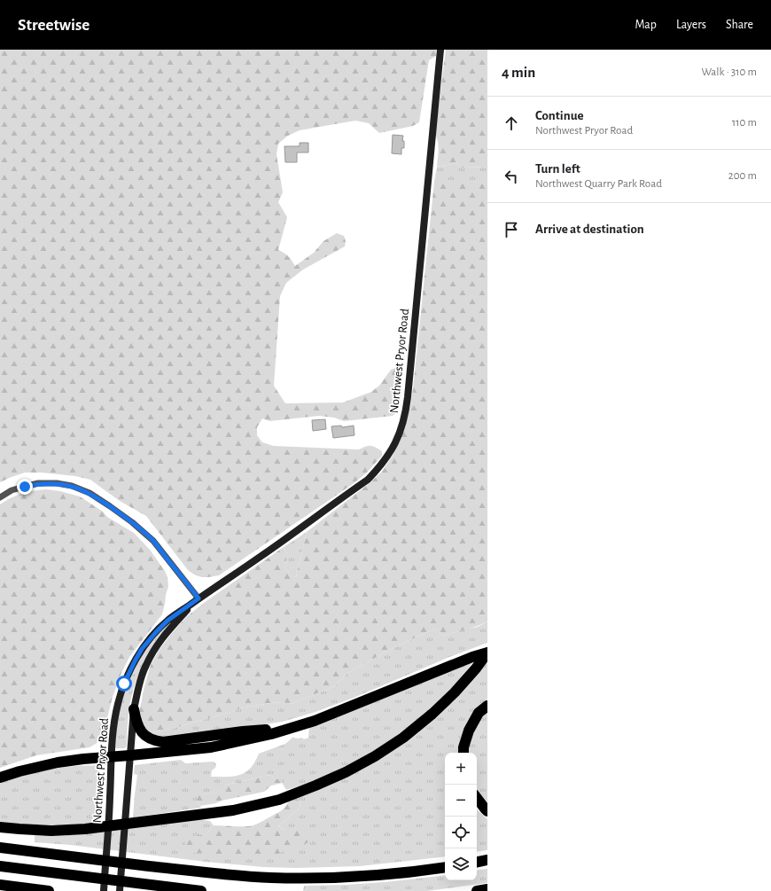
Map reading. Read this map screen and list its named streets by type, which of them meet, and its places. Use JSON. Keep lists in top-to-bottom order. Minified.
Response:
{"streets":{"main road":["Northwest Pryor Road"]},"page":{"header":"Streetwise","nav":["Map","Layers","Share"],"heading":["4 min","Walk · 310 m"],"list":[["Continue","Northwest Pryor Road","110 m"],["Turn left","Northwest Quarry Park Road","200 m"],"Arrive at destination"],"map_buttons":["+","−"]}}
